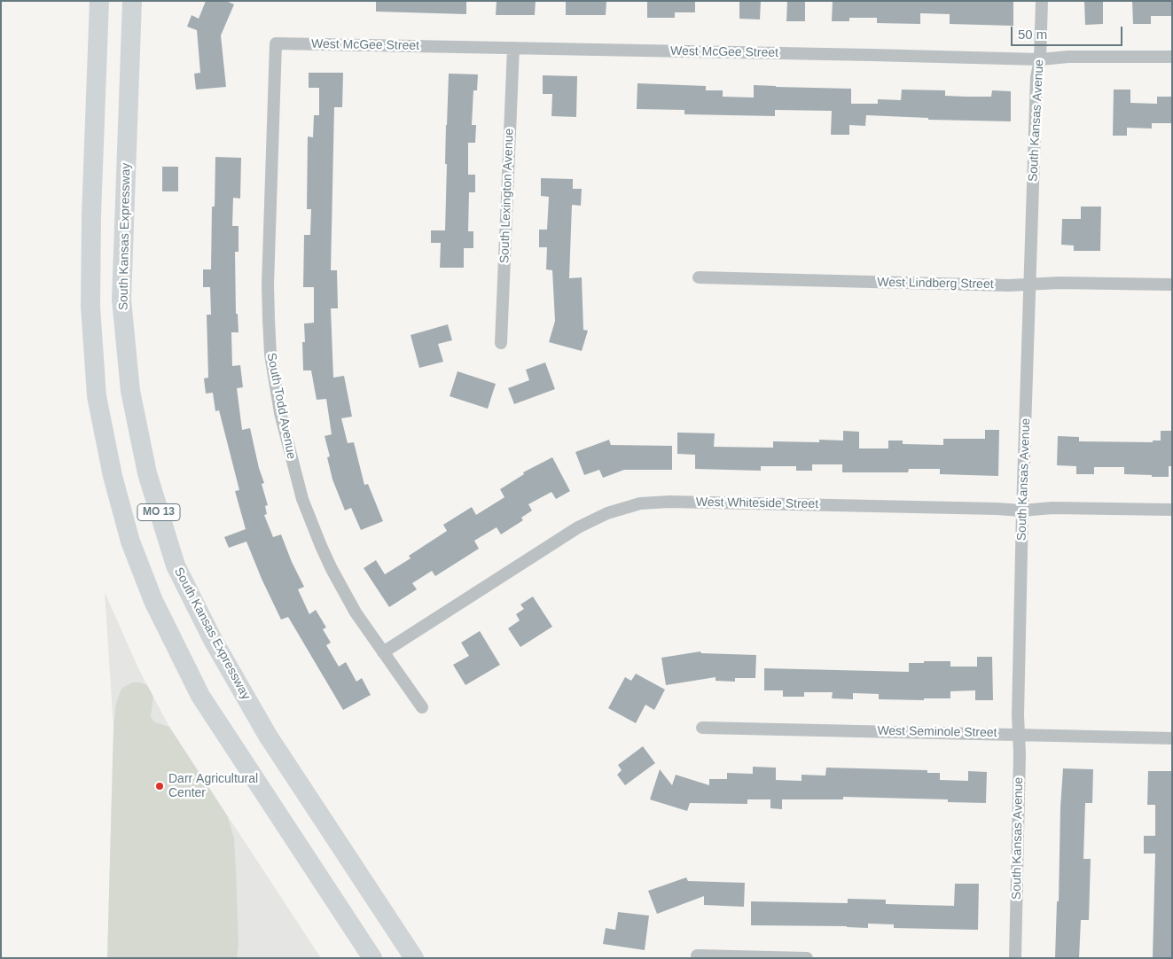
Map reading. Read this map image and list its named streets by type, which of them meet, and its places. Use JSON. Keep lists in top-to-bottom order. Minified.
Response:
{"streets":{"main road":["South Kansas Expressway","MO 13"],"street":["West McGee Street","South Kansas Avenue","South Lexington Avenue","West Lindberg Street","South Todd Avenue","West Whiteside Street","West Seminole Street"]},"crossings":[["West McGee Street","South Kansas Avenue"],["West McGee Street","South Lexington Avenue"],["West McGee Street","South Todd Avenue"],["South Kansas Avenue","West Lindberg Street"],["South Kansas Avenue","West Whiteside Street"],["South Kansas Avenue","West Seminole Street"],["South Todd Avenue","West Whiteside Street"]],"places":["Darr Agricultural Center"],"scale_bar":"50 m"}
